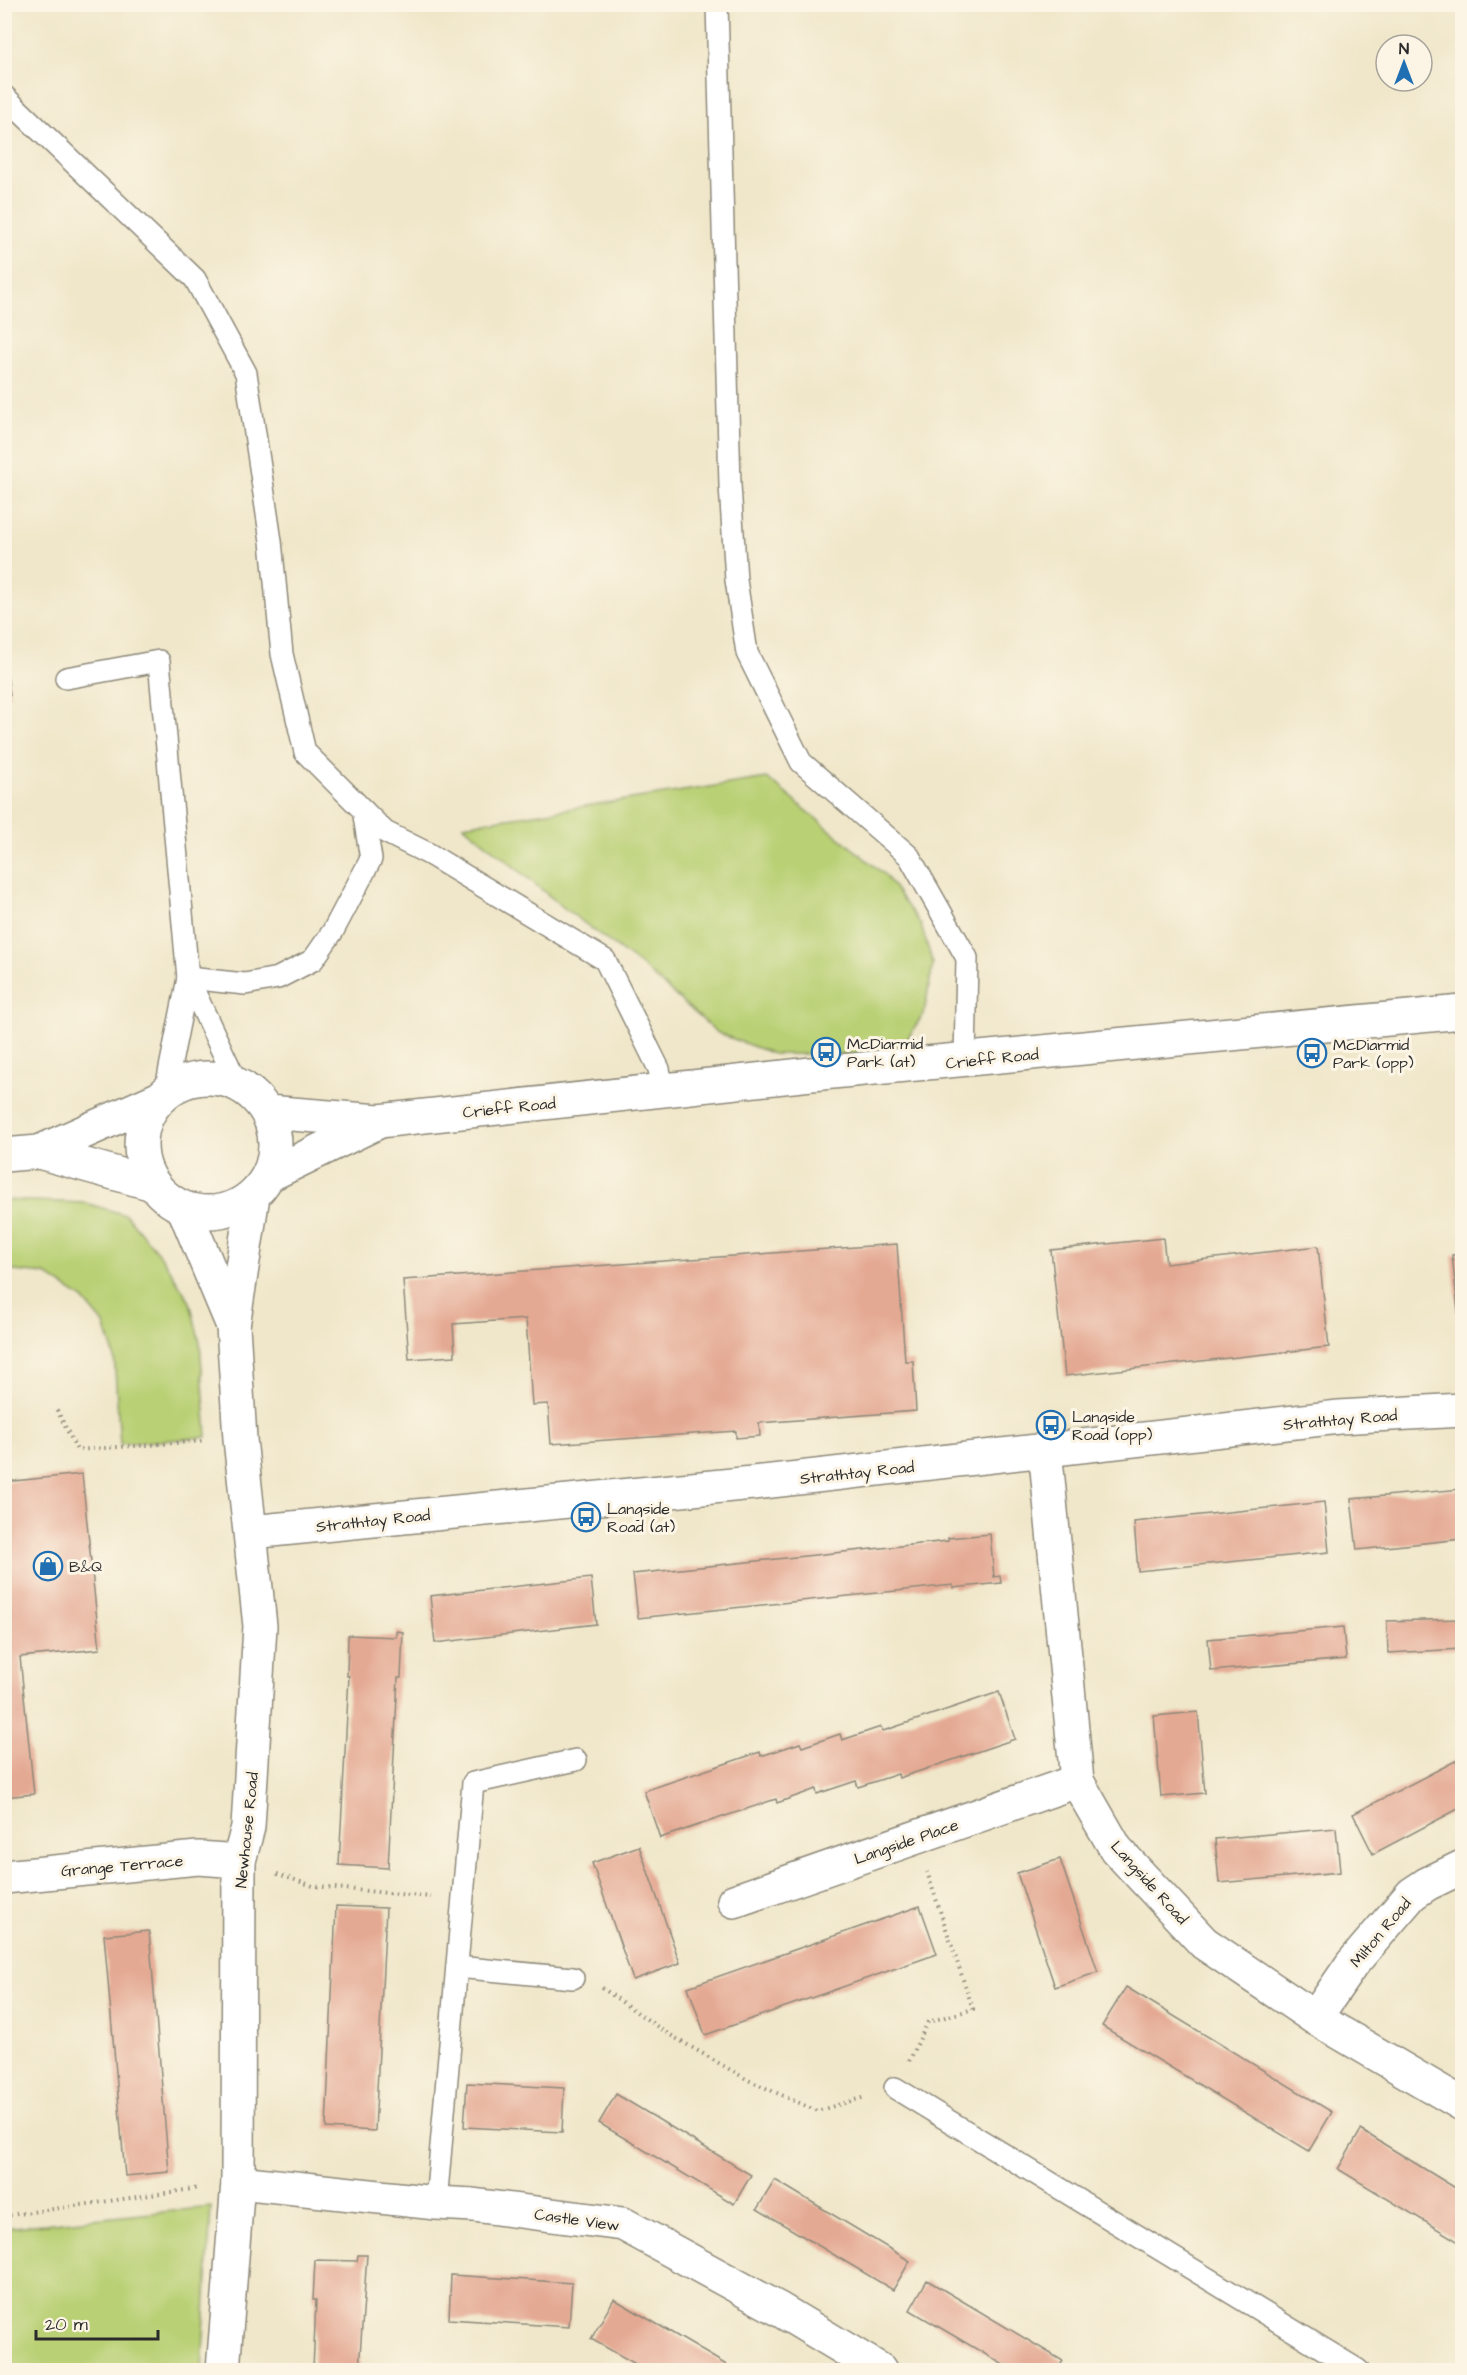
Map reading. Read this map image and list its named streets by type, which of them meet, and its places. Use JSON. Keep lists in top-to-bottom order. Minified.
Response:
{"streets":{"main road":["Crieff Road","Strathtay Road","Newhouse Road","Langside Place","Grange Terrace","Langside Road","Milton Road","Castle View"]},"crossings":[["Crieff Road","Newhouse Road"],["Strathtay Road","Newhouse Road"],["Strathtay Road","Langside Road"],["Newhouse Road","Grange Terrace"],["Newhouse Road","Castle View"],["Langside Place","Langside Road"],["Langside Road","Milton Road"]],"places":{"bus stop":["McDiarmid Park (at)","McDiarmid Park (opp)","Langside Road (opp)","Langside Road (at)"],"shop":["B&Q"]},"scale_bar":"20 m","north":"top"}
